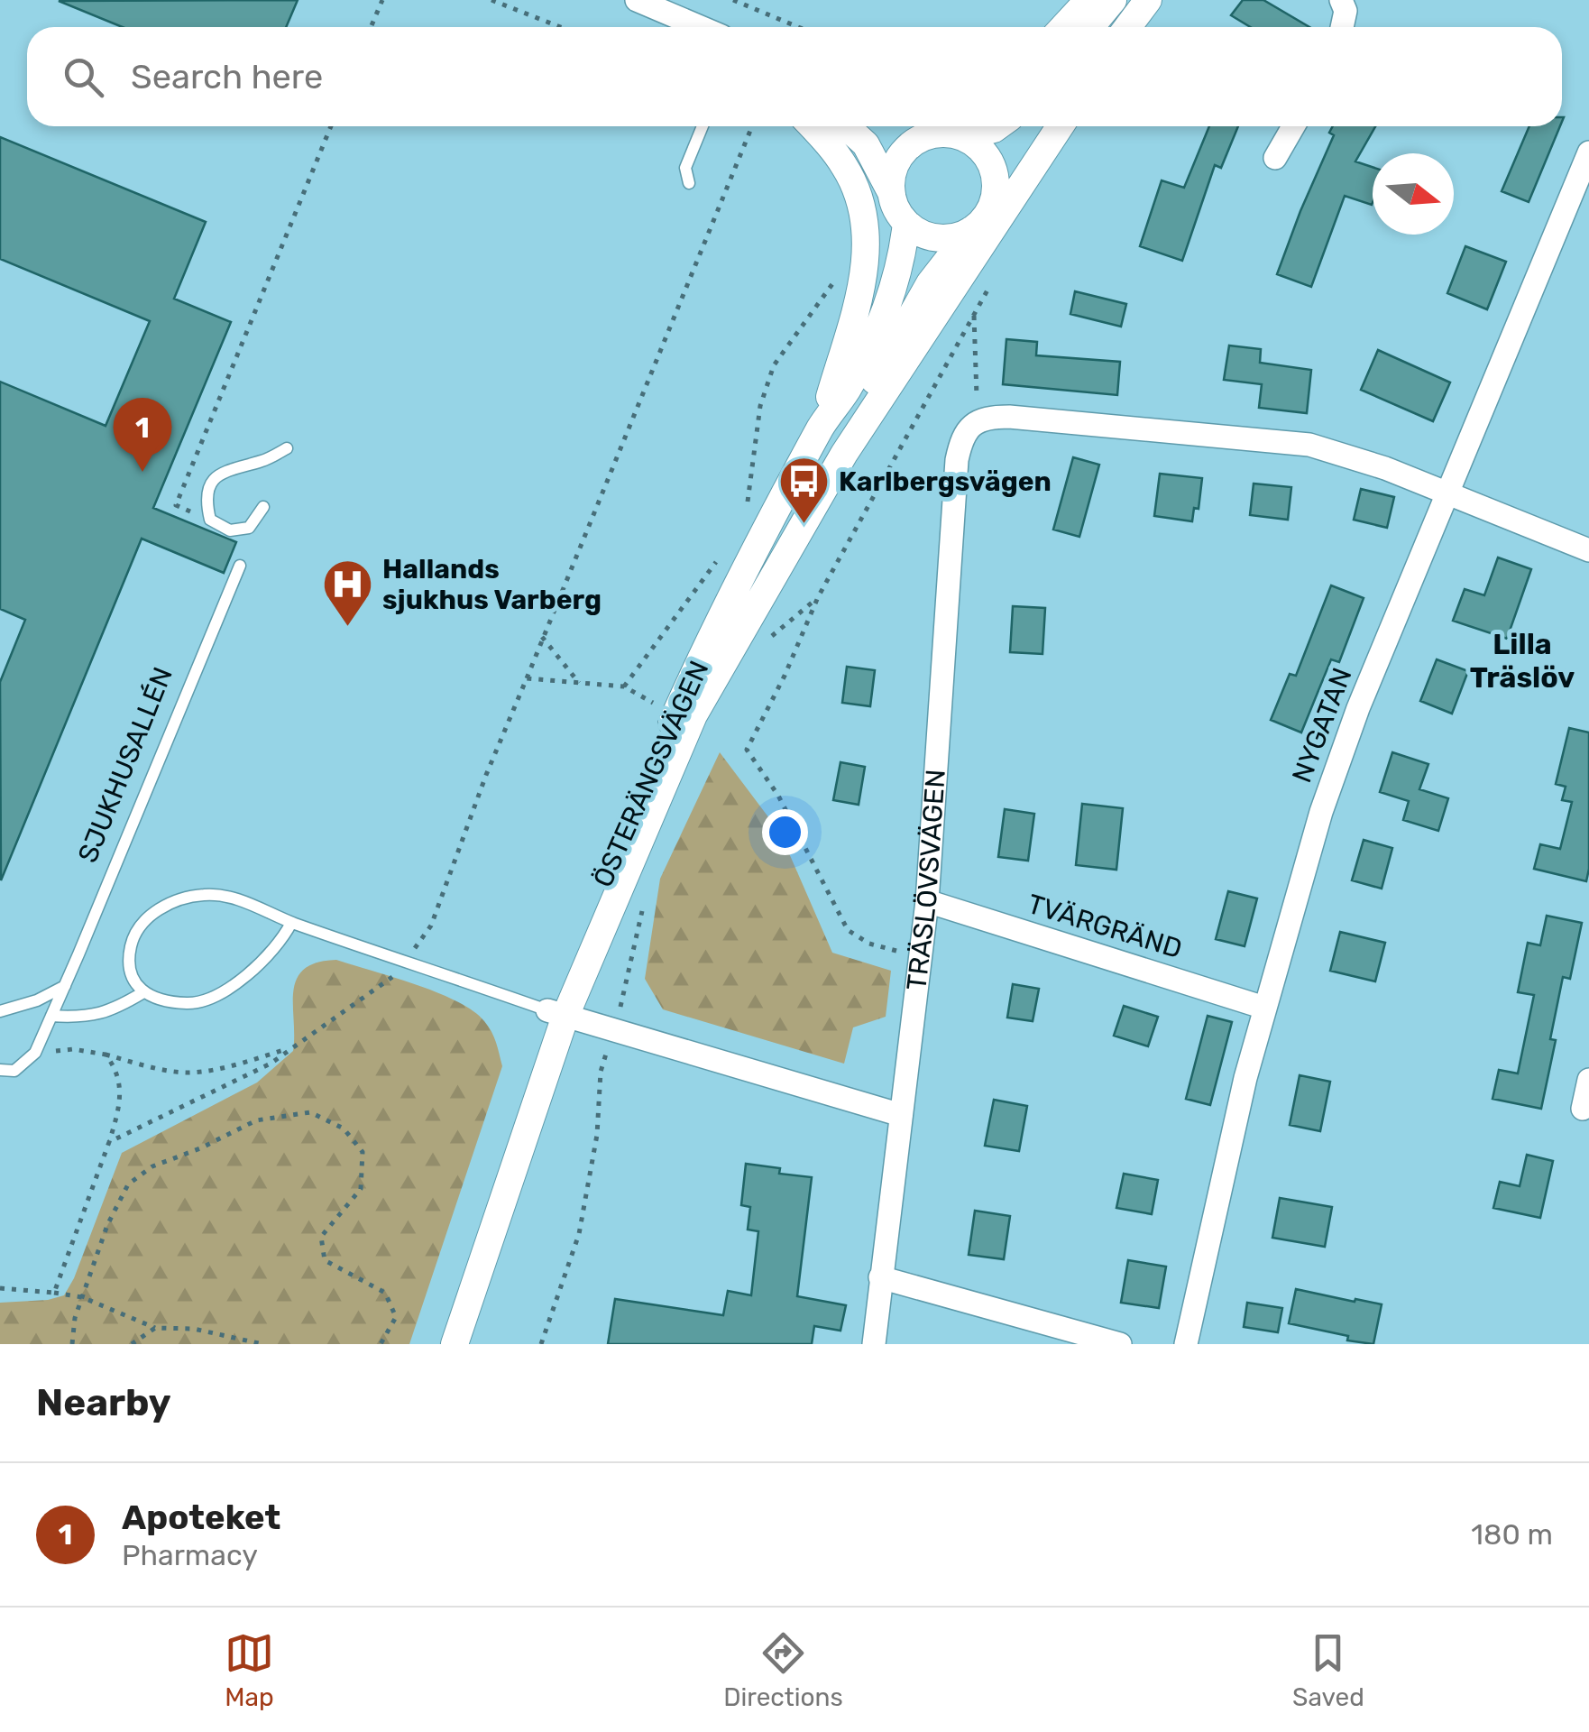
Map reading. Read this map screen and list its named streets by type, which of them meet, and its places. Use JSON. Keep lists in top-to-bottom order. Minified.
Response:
{"streets":{"street":["NYGATAN","ÖSTERÄNGSVÄGEN","TRÄSLÖVSVÄGEN","TVÄRGRÄND"],"lane":["SJUKHUSALLÉN"]},"crossings":[["NYGATAN","TVÄRGRÄND"],["TRÄSLÖVSVÄGEN","TVÄRGRÄND"]],"districts":["Lilla Träslöv"],"places":{"bus stop":["Karlbergsvägen"],"hospital":["Hallands sjukhus Varberg"]},"north":"right","page":{"search":"Search here","pins":"1","heading":"Nearby","list":[{"mark":"1","name":"Apoteket","note":"Pharmacy","value":"180 m"}],"nav":["Map","Directions","Saved"]}}
